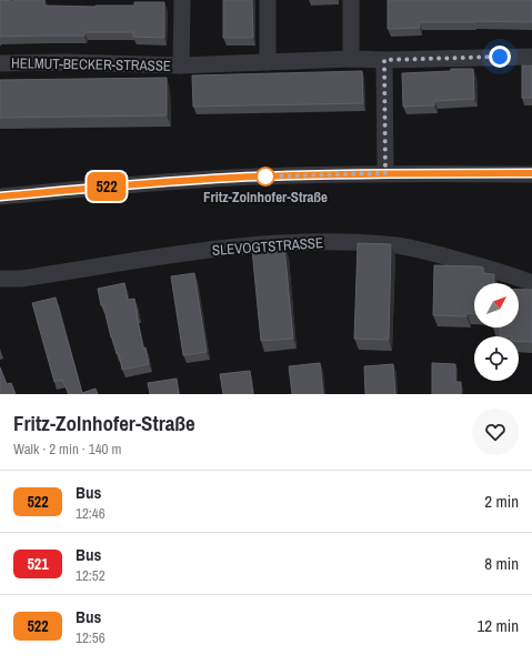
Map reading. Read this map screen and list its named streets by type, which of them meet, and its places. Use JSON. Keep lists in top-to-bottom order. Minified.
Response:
{"streets":{"street":["HELMUT-BECKER-STRASSE","SLEVOGTSTRASSE"]},"places":["Fritz-Zolnhofer-Straße"],"lines":["bus line 522"],"north":"top right","page":{"on_map":"522","heading":["Fritz-Zolnhofer-Straße","Walk · 2 min · 140 m"],"list":[{"mark":"522","name":"Bus","note":"12:46","value":"2 min"},{"mark":"521","name":"Bus","note":"12:52","value":"8 min"},{"mark":"522","name":"Bus","note":"12:56","value":"12 min"}]}}
